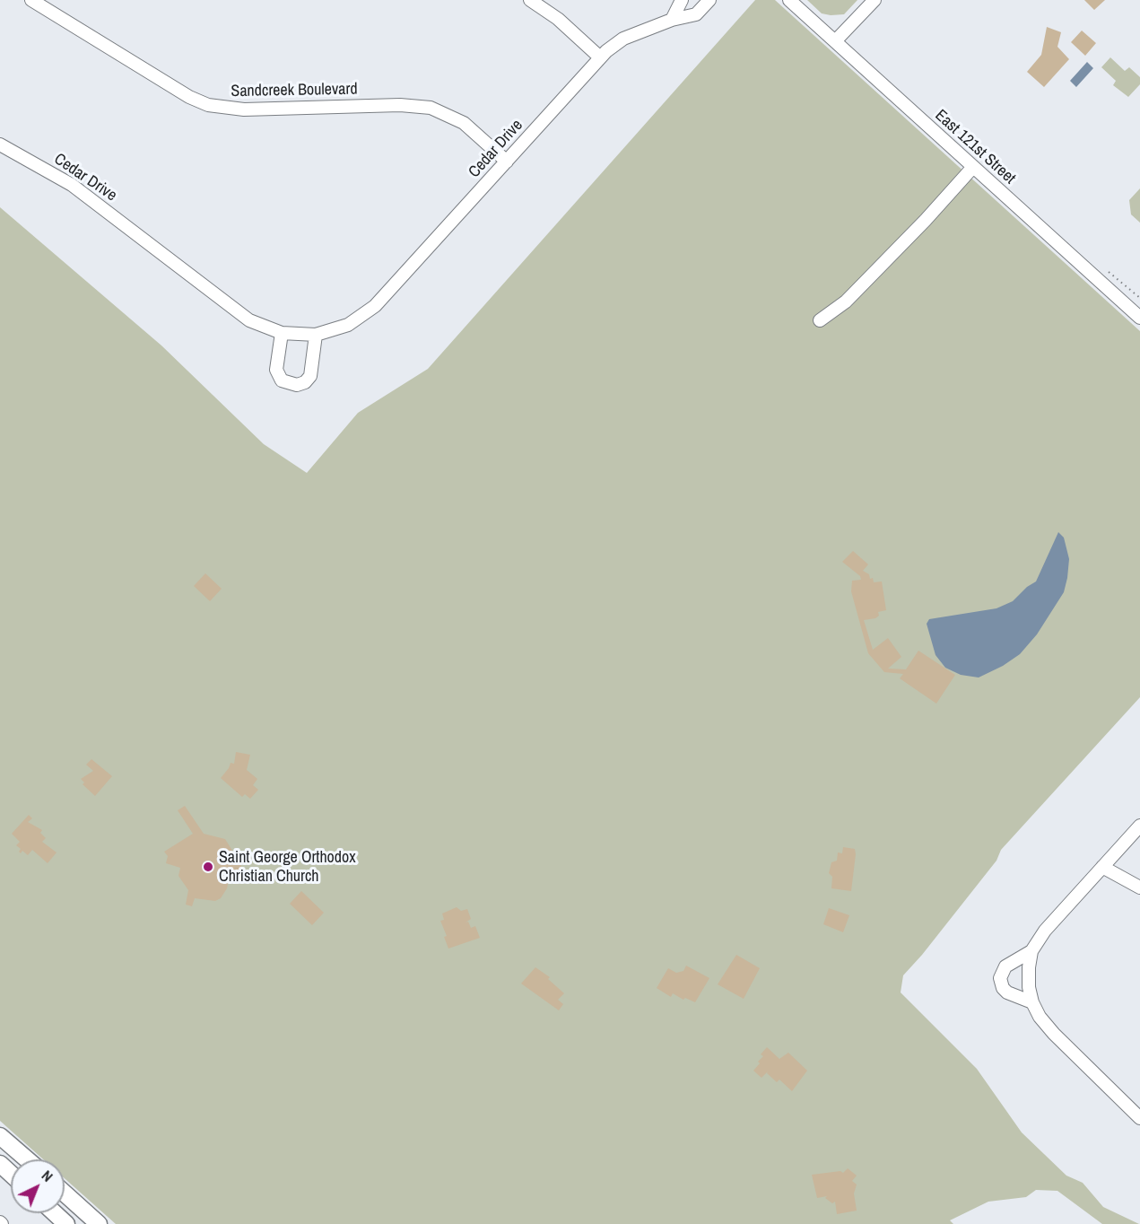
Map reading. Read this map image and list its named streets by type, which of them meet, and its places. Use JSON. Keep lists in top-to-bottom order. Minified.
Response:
{"streets":{"street":["Sandcreek Boulevard","East 121st Street","Cedar Drive"]},"crossings":[["Sandcreek Boulevard","Cedar Drive"]],"places":["Saint George Orthodox Christian Church"],"north":"top right"}
